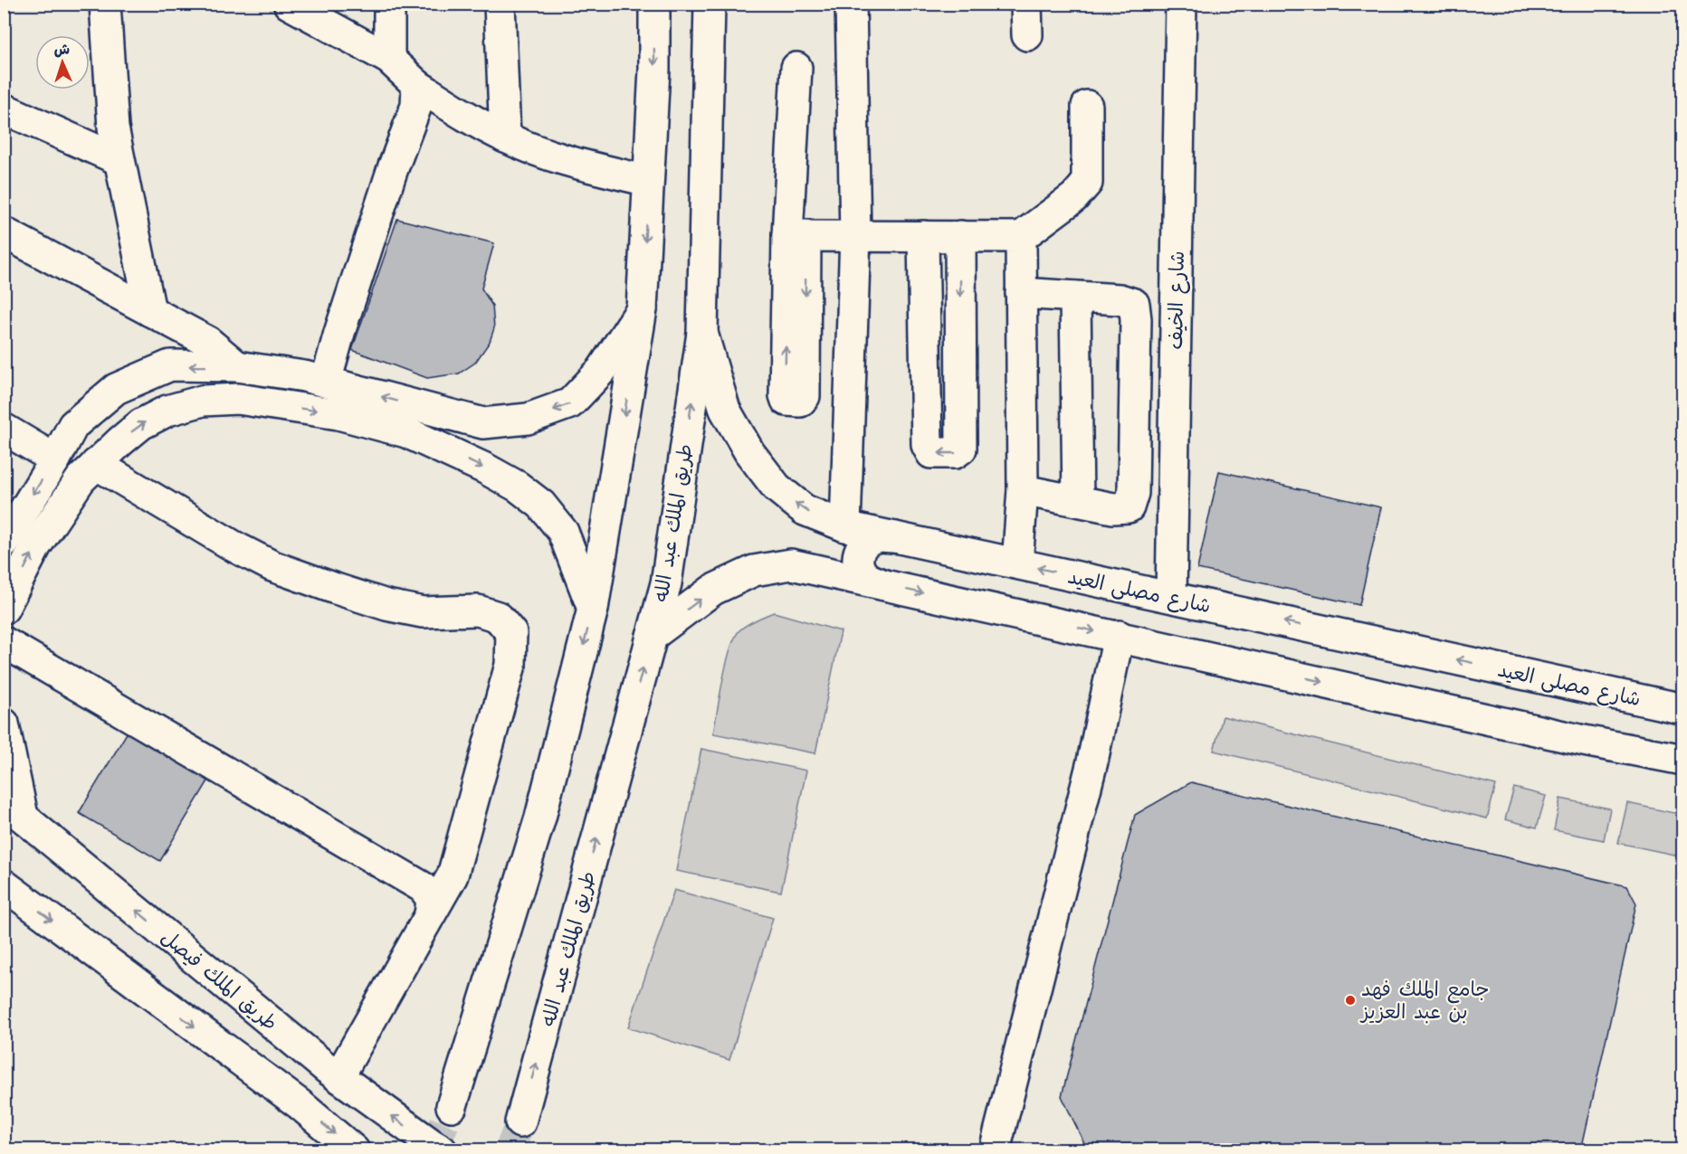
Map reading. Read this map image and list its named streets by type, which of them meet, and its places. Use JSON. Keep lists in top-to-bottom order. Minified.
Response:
{"streets":{"main road":["شارع الخيف","طريق الملك عبد الله","شارع مصلى العيد","طريق الملك فيصل"]},"crossings":[["شارع الخيف","شارع مصلى العيد"],["طريق الملك عبد الله","شارع مصلى العيد"]],"places":["جامع الملك فهد بن عبد العزيز"],"north":"top"}
